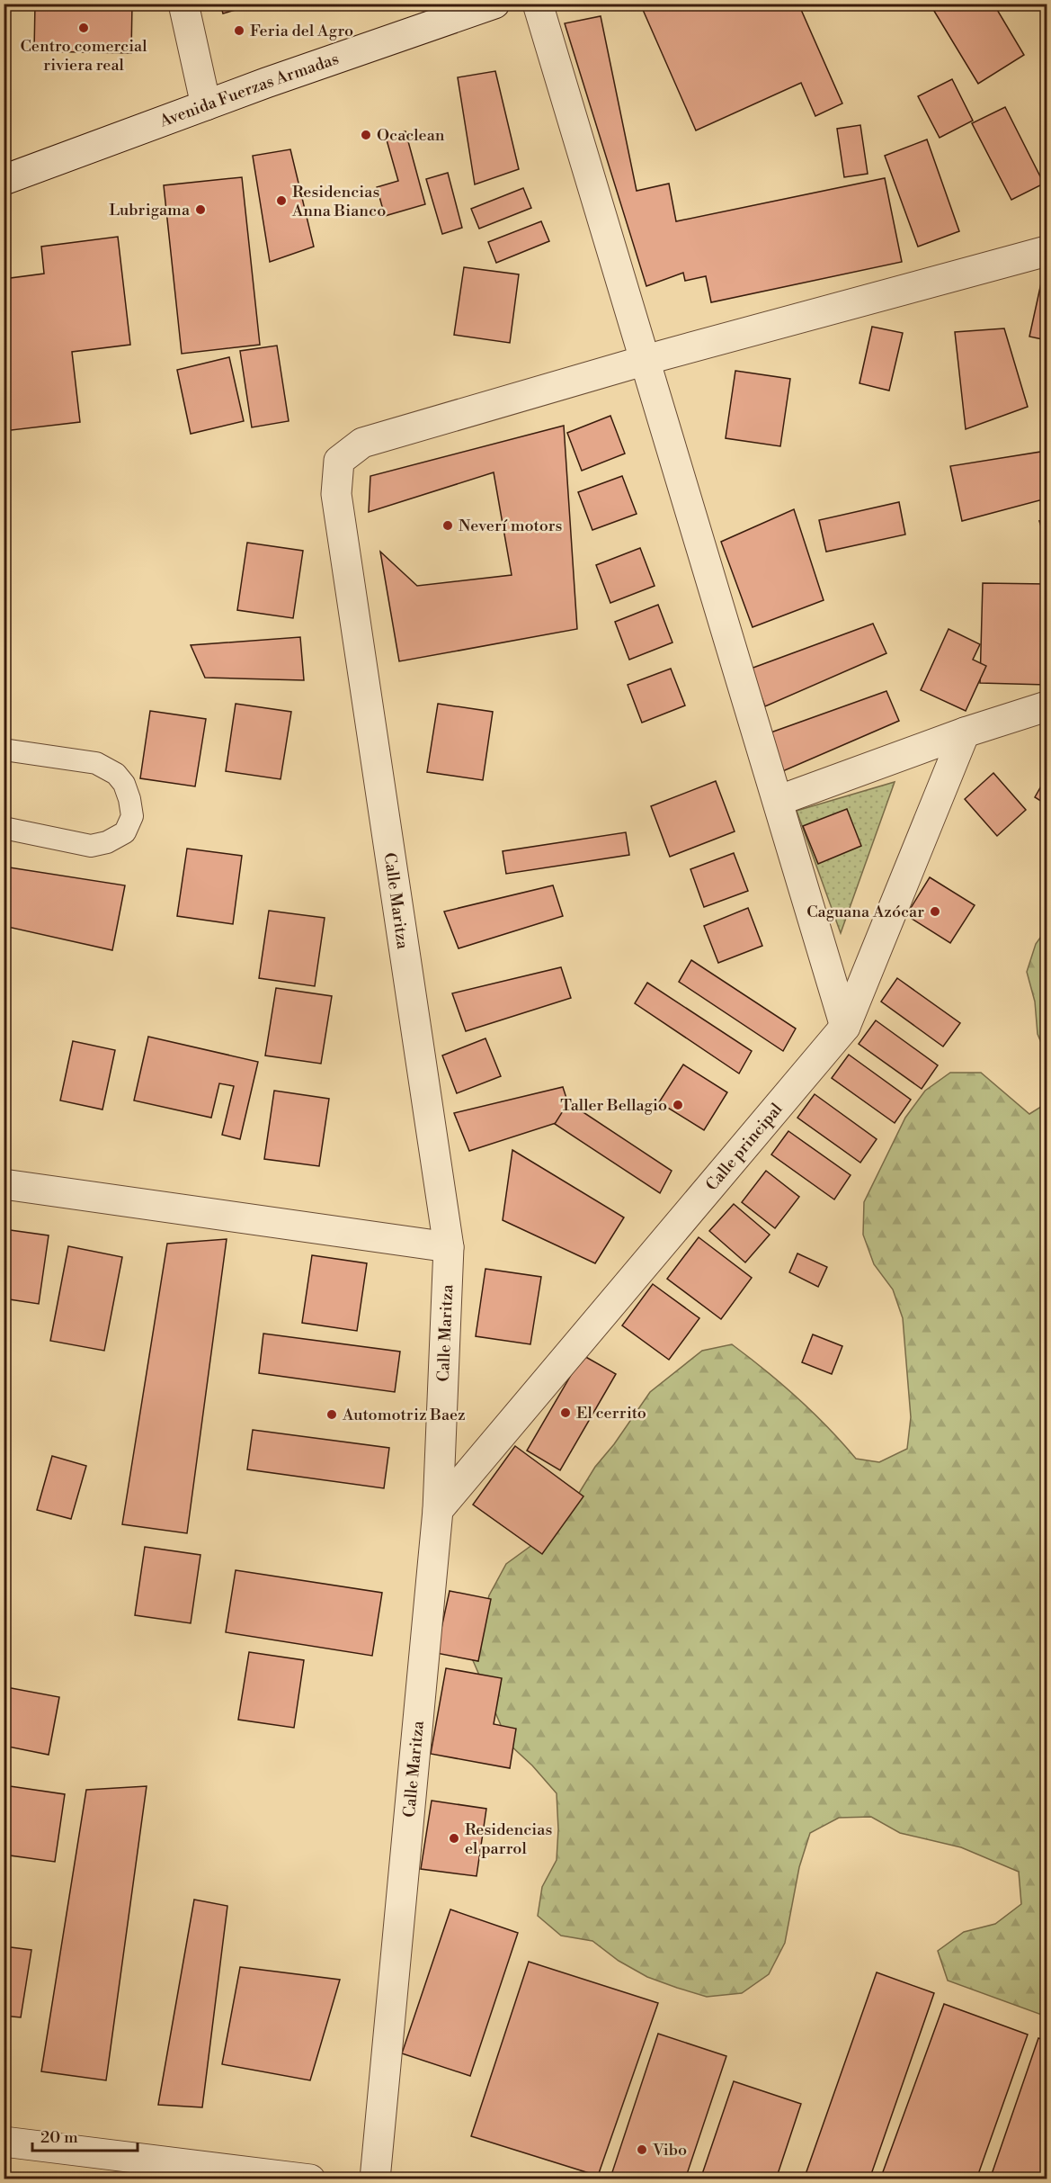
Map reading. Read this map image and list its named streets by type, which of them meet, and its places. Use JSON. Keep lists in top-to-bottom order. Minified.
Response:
{"streets":{"street":["Avenida Fuerzas Armadas","Calle Maritza","Calle principal"]},"crossings":[["Calle Maritza","Calle principal"]],"places":["Centro comercial riviera real","Feria del Agro","Ocaclean","Residencias Anna Bianco","Lubrigama","Neverí motors","Caguana Azócar","Taller Bellagio","El cerrito","Automotriz Baez","Residencias el parrol","Vibo"],"scale_bar":"20 m"}
